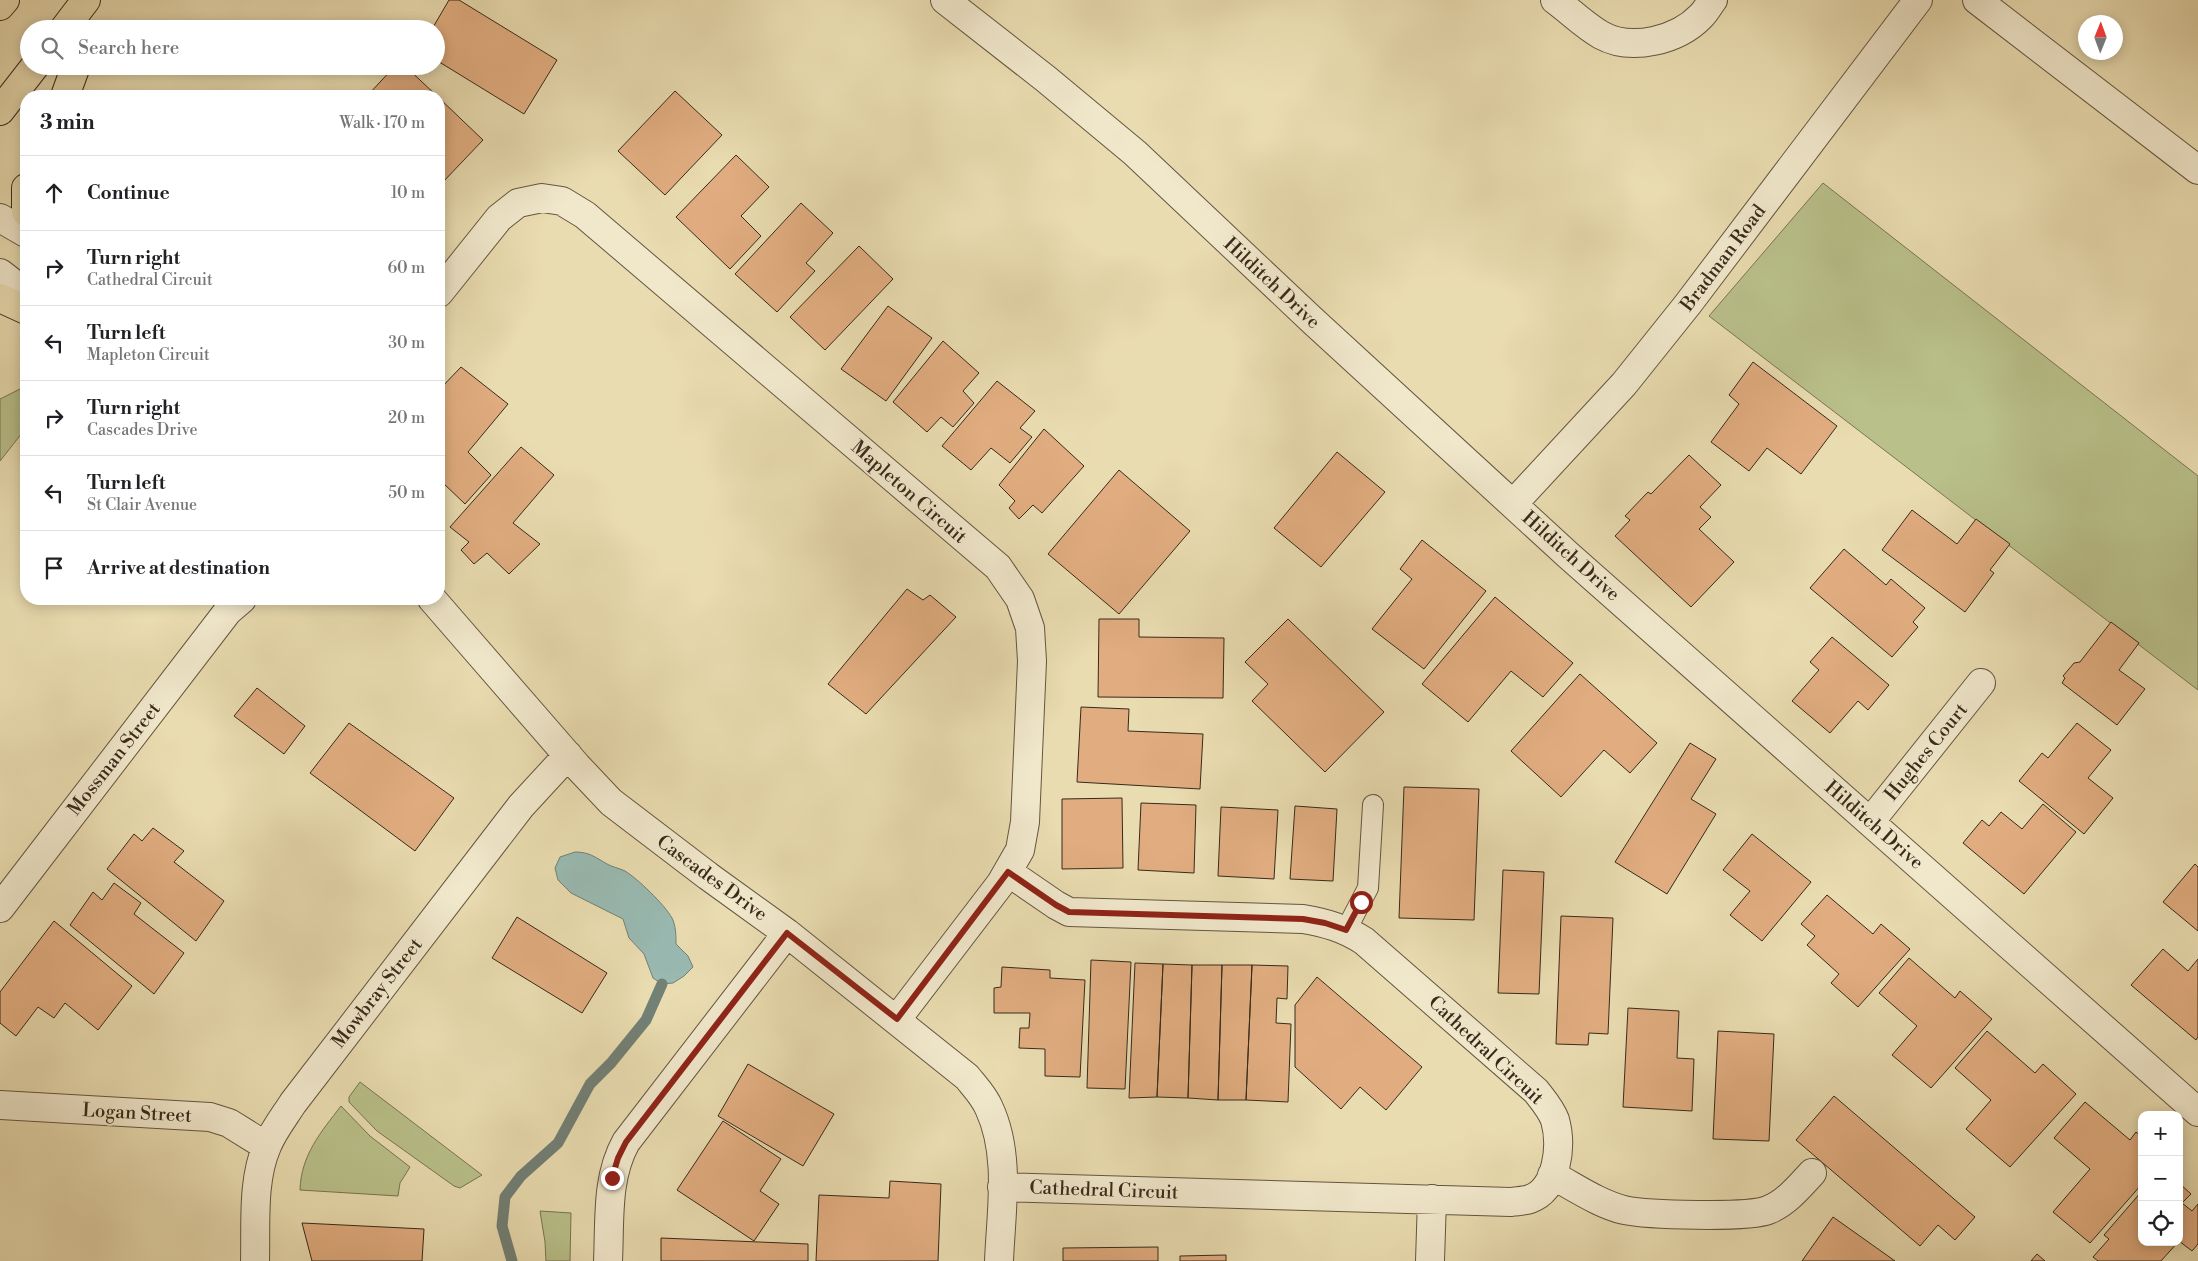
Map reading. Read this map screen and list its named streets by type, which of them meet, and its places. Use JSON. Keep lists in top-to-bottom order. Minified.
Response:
{"streets":{"street":["Bradman Road","Hilditch Drive","Mapleton Circuit","Hughes Court","Mossman Street","Cascades Drive","Mowbray Street","Cathedral Circuit","Logan Street"]},"crossings":[["Bradman Road","Hilditch Drive"],["Hilditch Drive","Hughes Court"],["Mapleton Circuit","Cascades Drive"],["Mapleton Circuit","Cathedral Circuit"],["Cascades Drive","Mowbray Street"],["Cascades Drive","Cathedral Circuit"],["Mowbray Street","Logan Street"]],"north":"top","page":{"search":"Search here","heading":["3 min","Walk · 170 m"],"list":[["Continue","10 m"],["Turn right","Cathedral Circuit","60 m"],["Turn left","Mapleton Circuit","30 m"],["Turn right","Cascades Drive","20 m"],["Turn left","St Clair Avenue","50 m"],"Arrive at destination"],"map_buttons":["+","−"]}}
